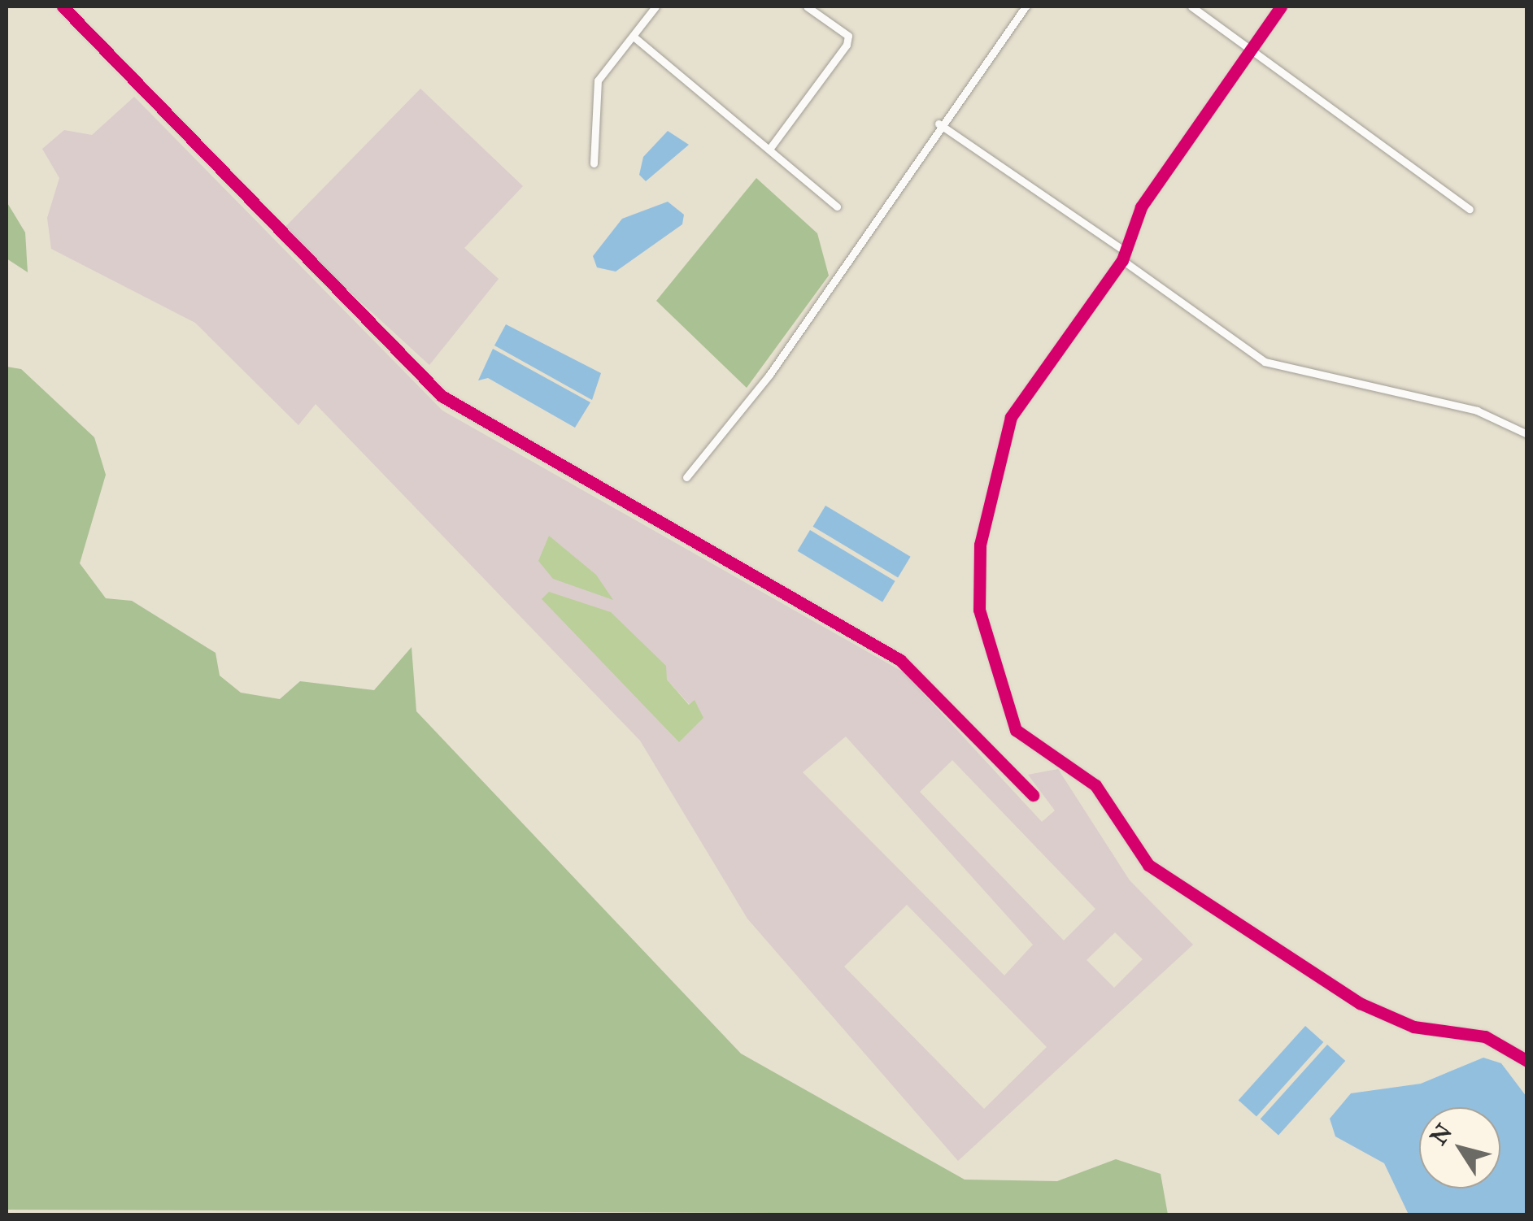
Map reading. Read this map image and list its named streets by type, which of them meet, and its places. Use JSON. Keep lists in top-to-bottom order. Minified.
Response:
{"north":"top left"}
